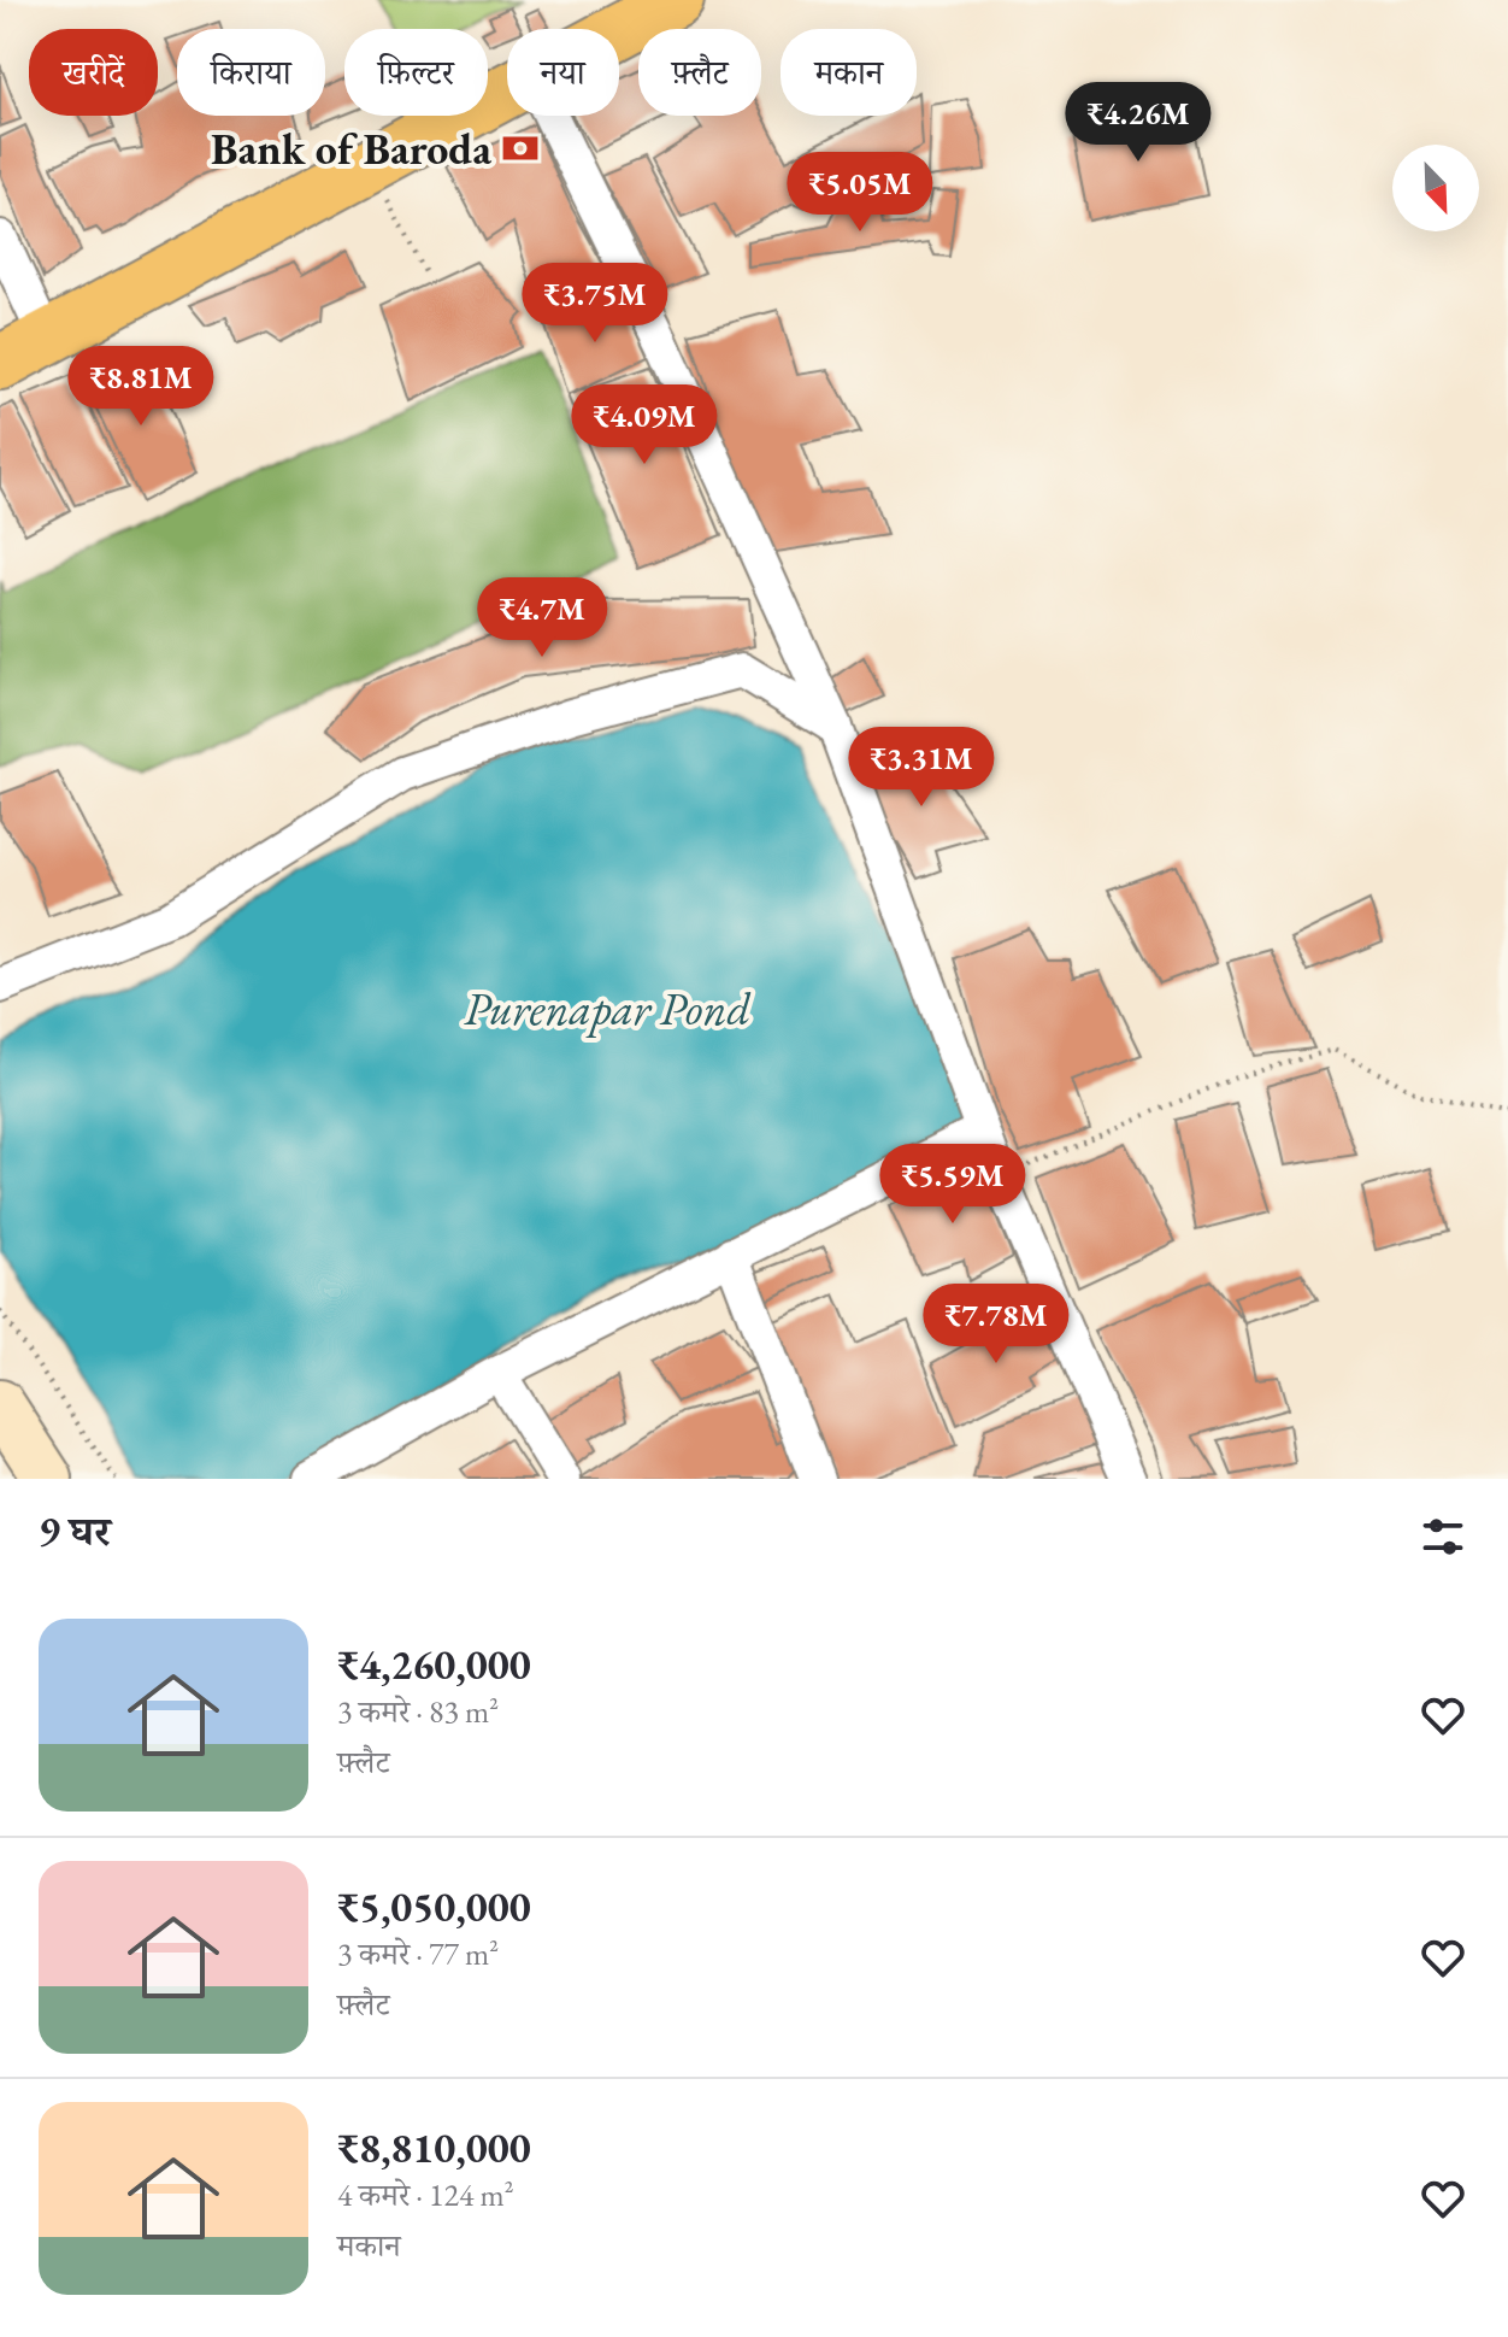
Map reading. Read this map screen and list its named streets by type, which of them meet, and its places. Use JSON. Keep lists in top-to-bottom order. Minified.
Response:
{"water":["Purenapar Pond"],"places":{"bank":["Bank of Baroda"]},"north":"bottom right","page":{"chip":["खरीदें","किराया","फ़िल्टर","नया","फ़्लैट","मकान"],"price":["₹4.26M","₹5.05M","₹3.75M","₹8.81M","₹4.09M","₹4.7M","₹3.31M","₹5.59M","₹7.78M"],"heading":"9 घर","list":[{"name":"₹4,260,000","note":"3 कमरे · 83 m² · फ़्लैट"},{"name":"₹5,050,000","note":"3 कमरे · 77 m² · फ़्लैट"},{"name":"₹8,810,000","note":"4 कमरे · 124 m² · मकान"}]}}
